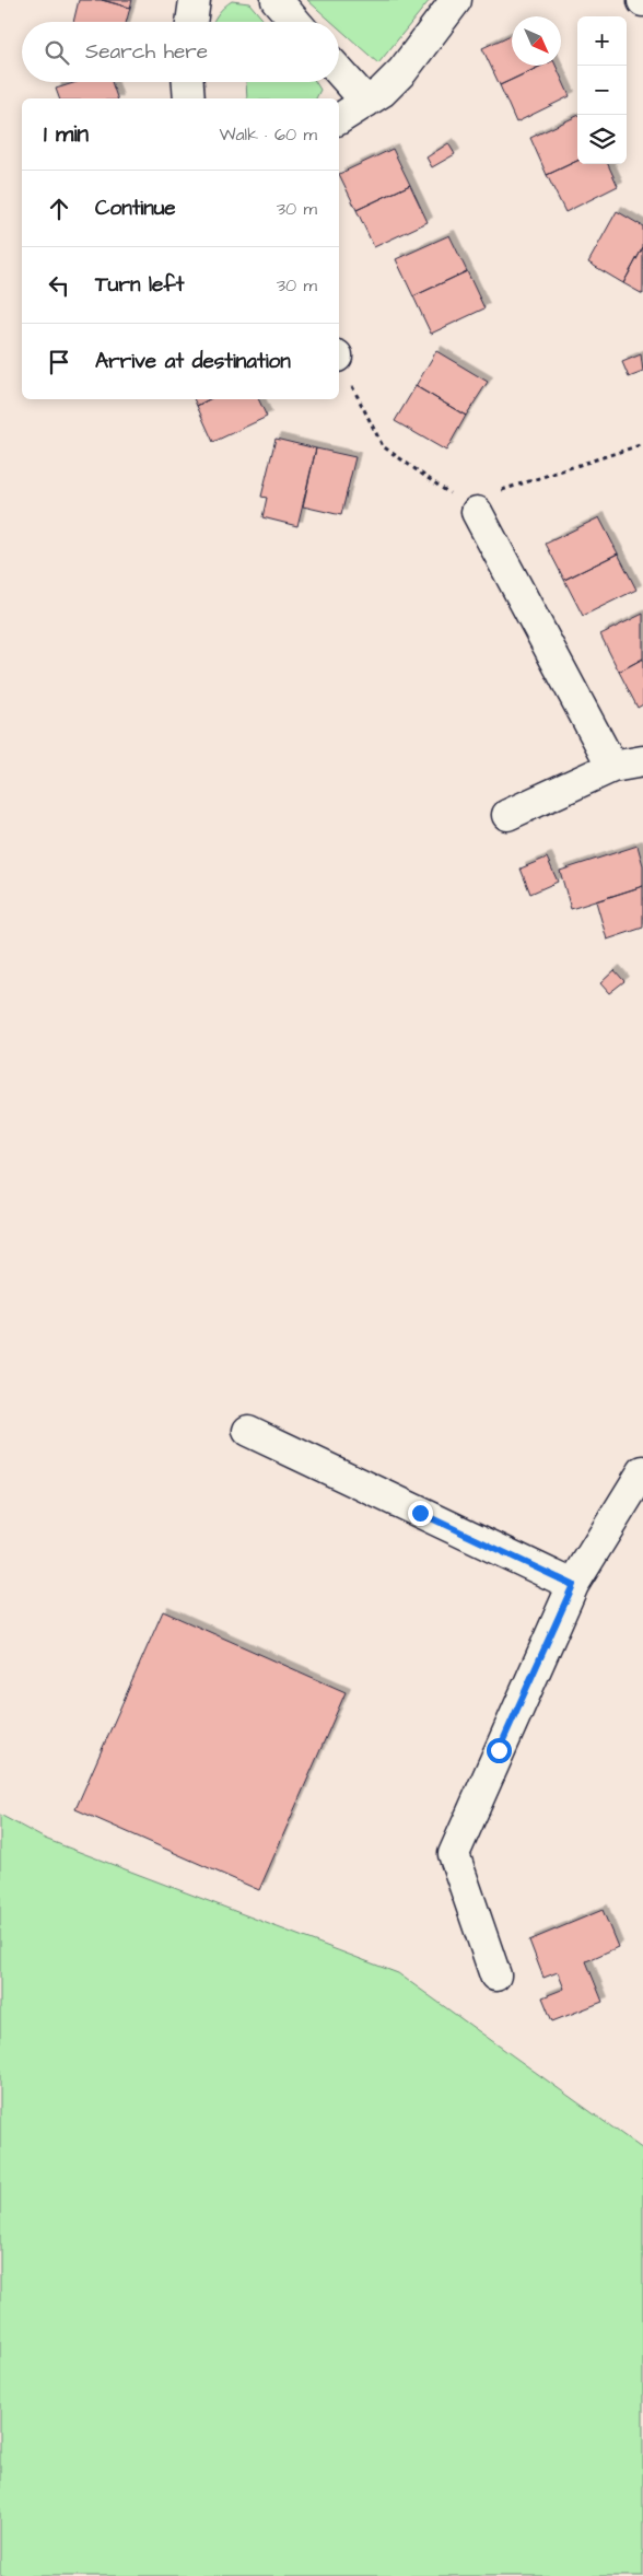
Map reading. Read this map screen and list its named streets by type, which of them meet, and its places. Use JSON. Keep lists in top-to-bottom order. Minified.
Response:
{"north":"bottom right","page":{"map_buttons":["+","−"],"search":"Search here","heading":["1 min","Walk · 60 m"],"list":[["Continue","30 m"],["Turn left","30 m"],"Arrive at destination"]}}
